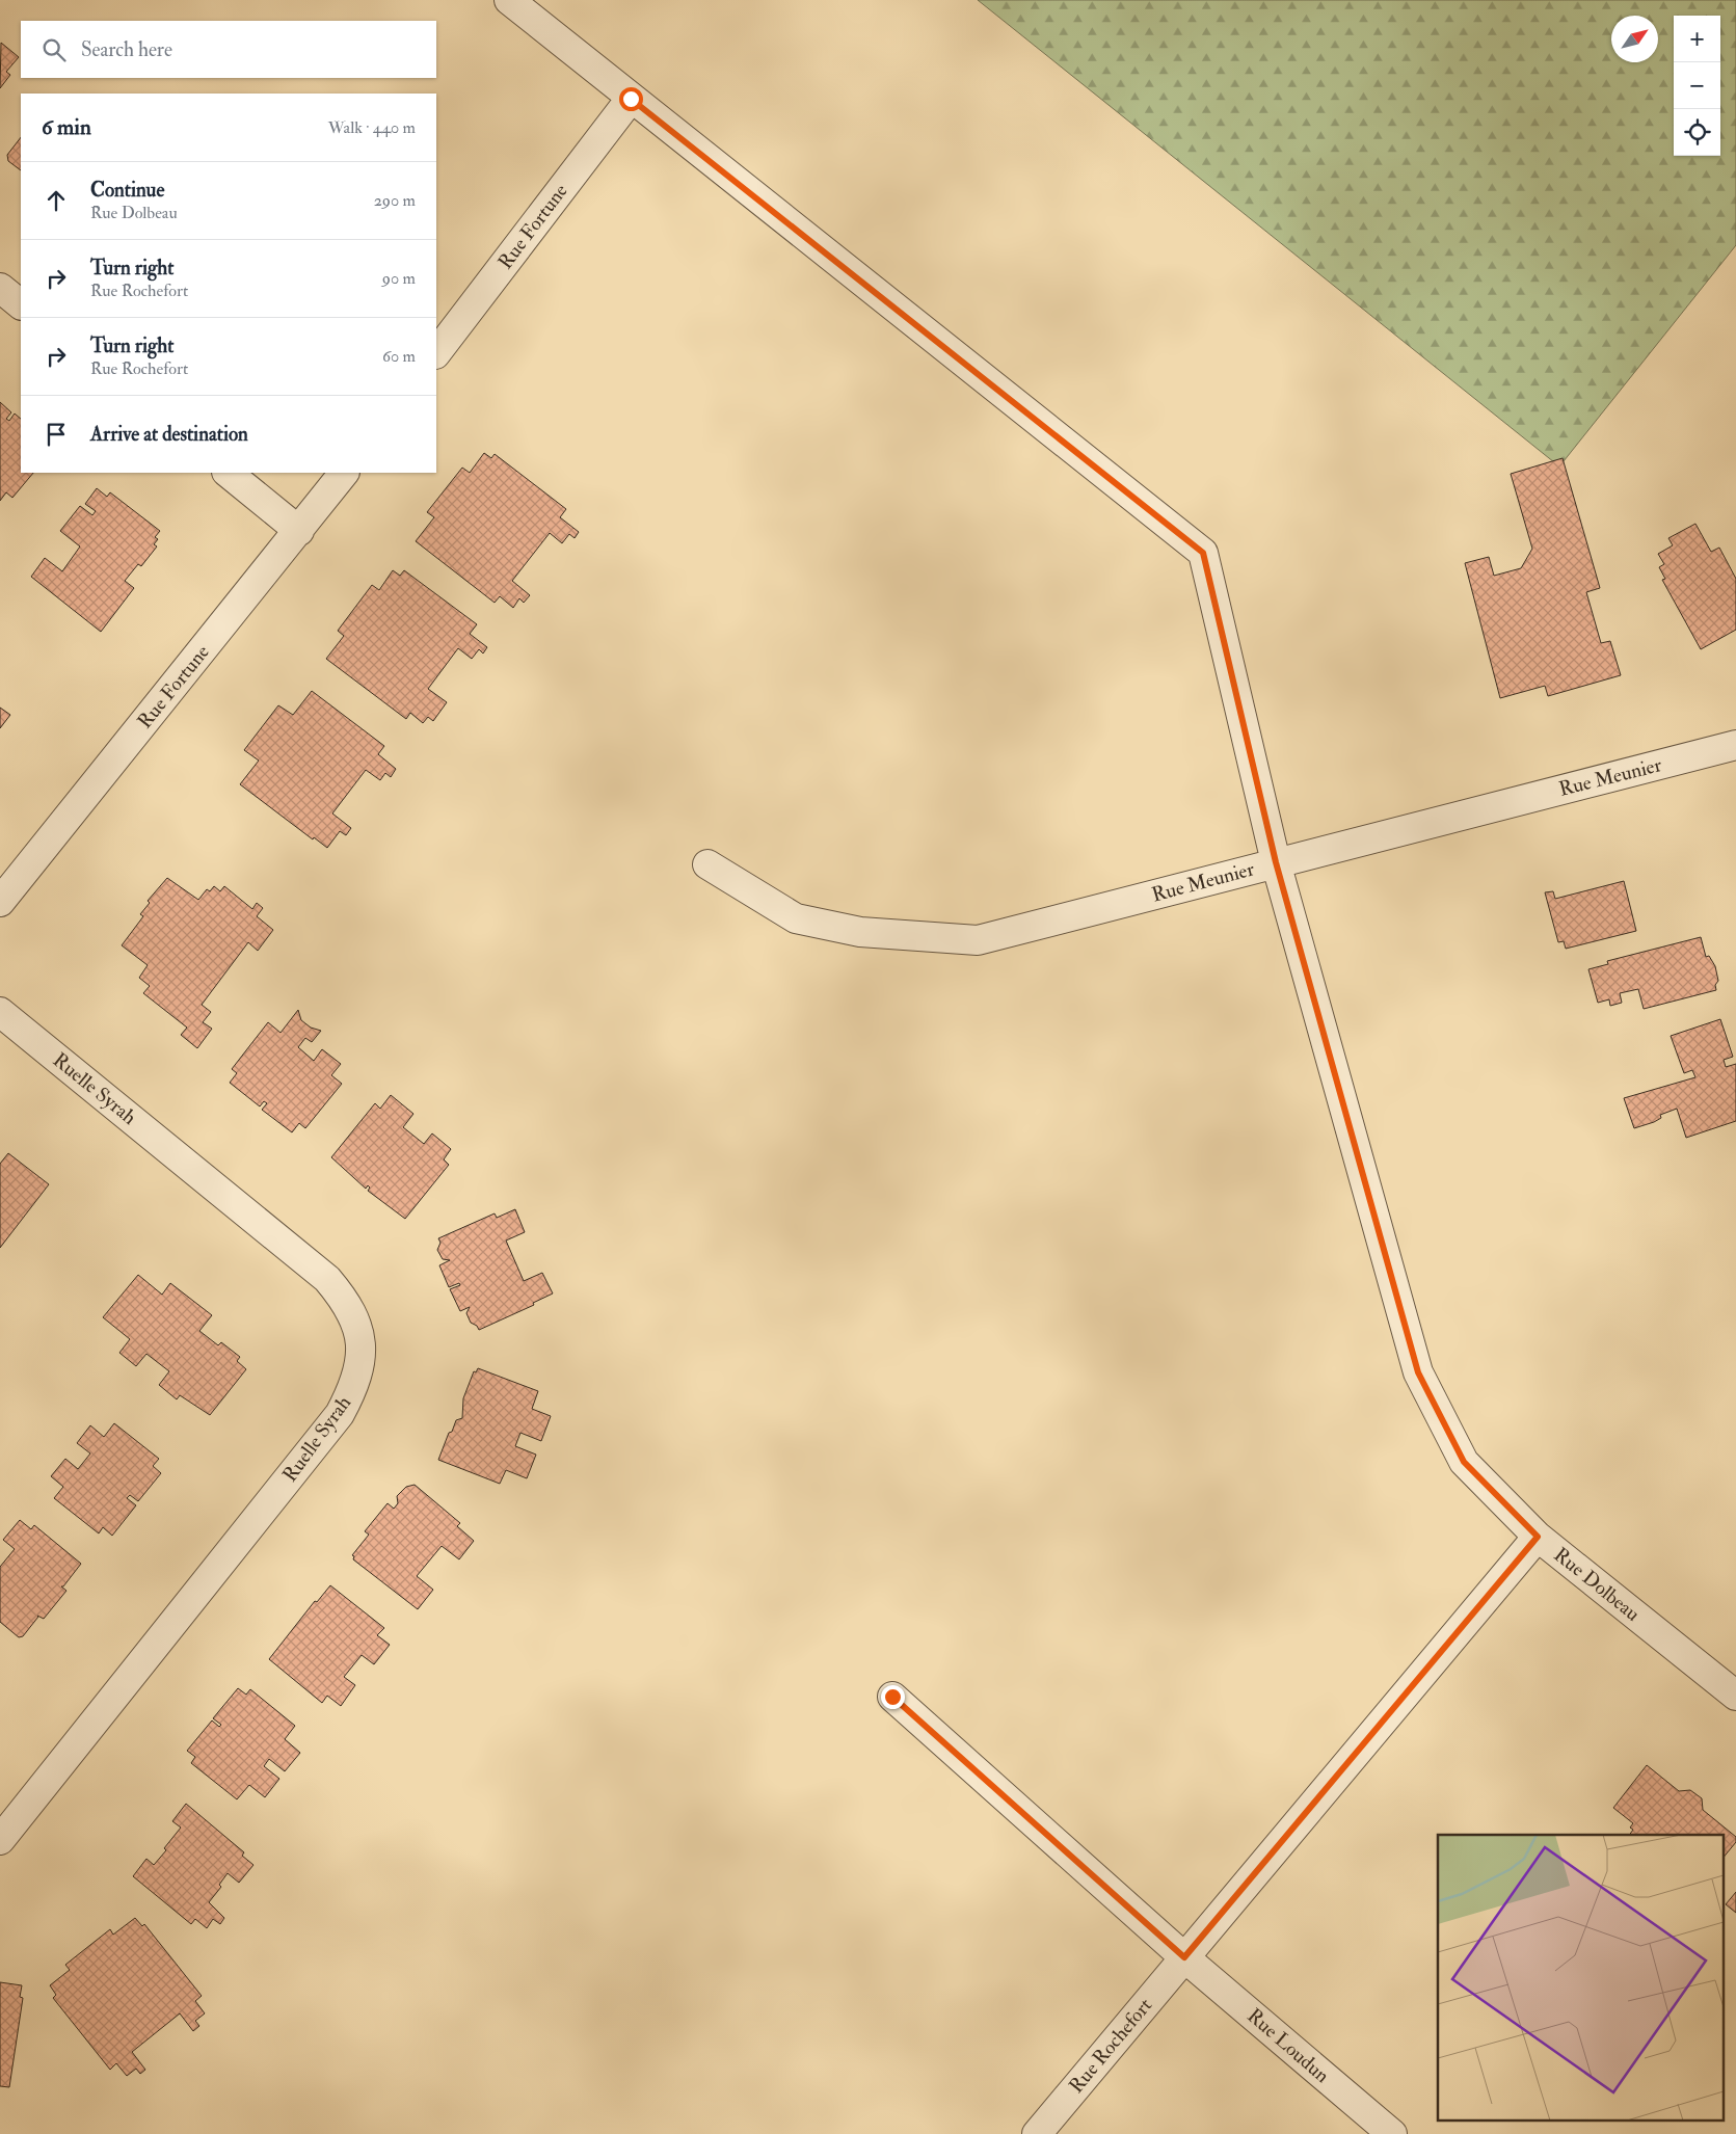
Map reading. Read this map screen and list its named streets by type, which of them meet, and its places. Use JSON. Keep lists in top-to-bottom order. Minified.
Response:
{"streets":{"street":["Rue Fortune","Rue Meunier","Ruelle Syrah","Rue Dolbeau","Rue Rochefort","Rue Loudun"]},"crossings":[["Rue Fortune","Rue Dolbeau"],["Rue Meunier","Rue Dolbeau"],["Rue Dolbeau","Rue Rochefort"],["Rue Rochefort","Rue Loudun"]],"north":"top right","page":{"map_buttons":["+","−"],"search":"Search here","heading":["6 min","Walk · 440 m"],"list":[["Continue","Rue Dolbeau","290 m"],["Turn right","Rue Rochefort","90 m"],["Turn right","Rue Rochefort","60 m"],"Arrive at destination"]}}
